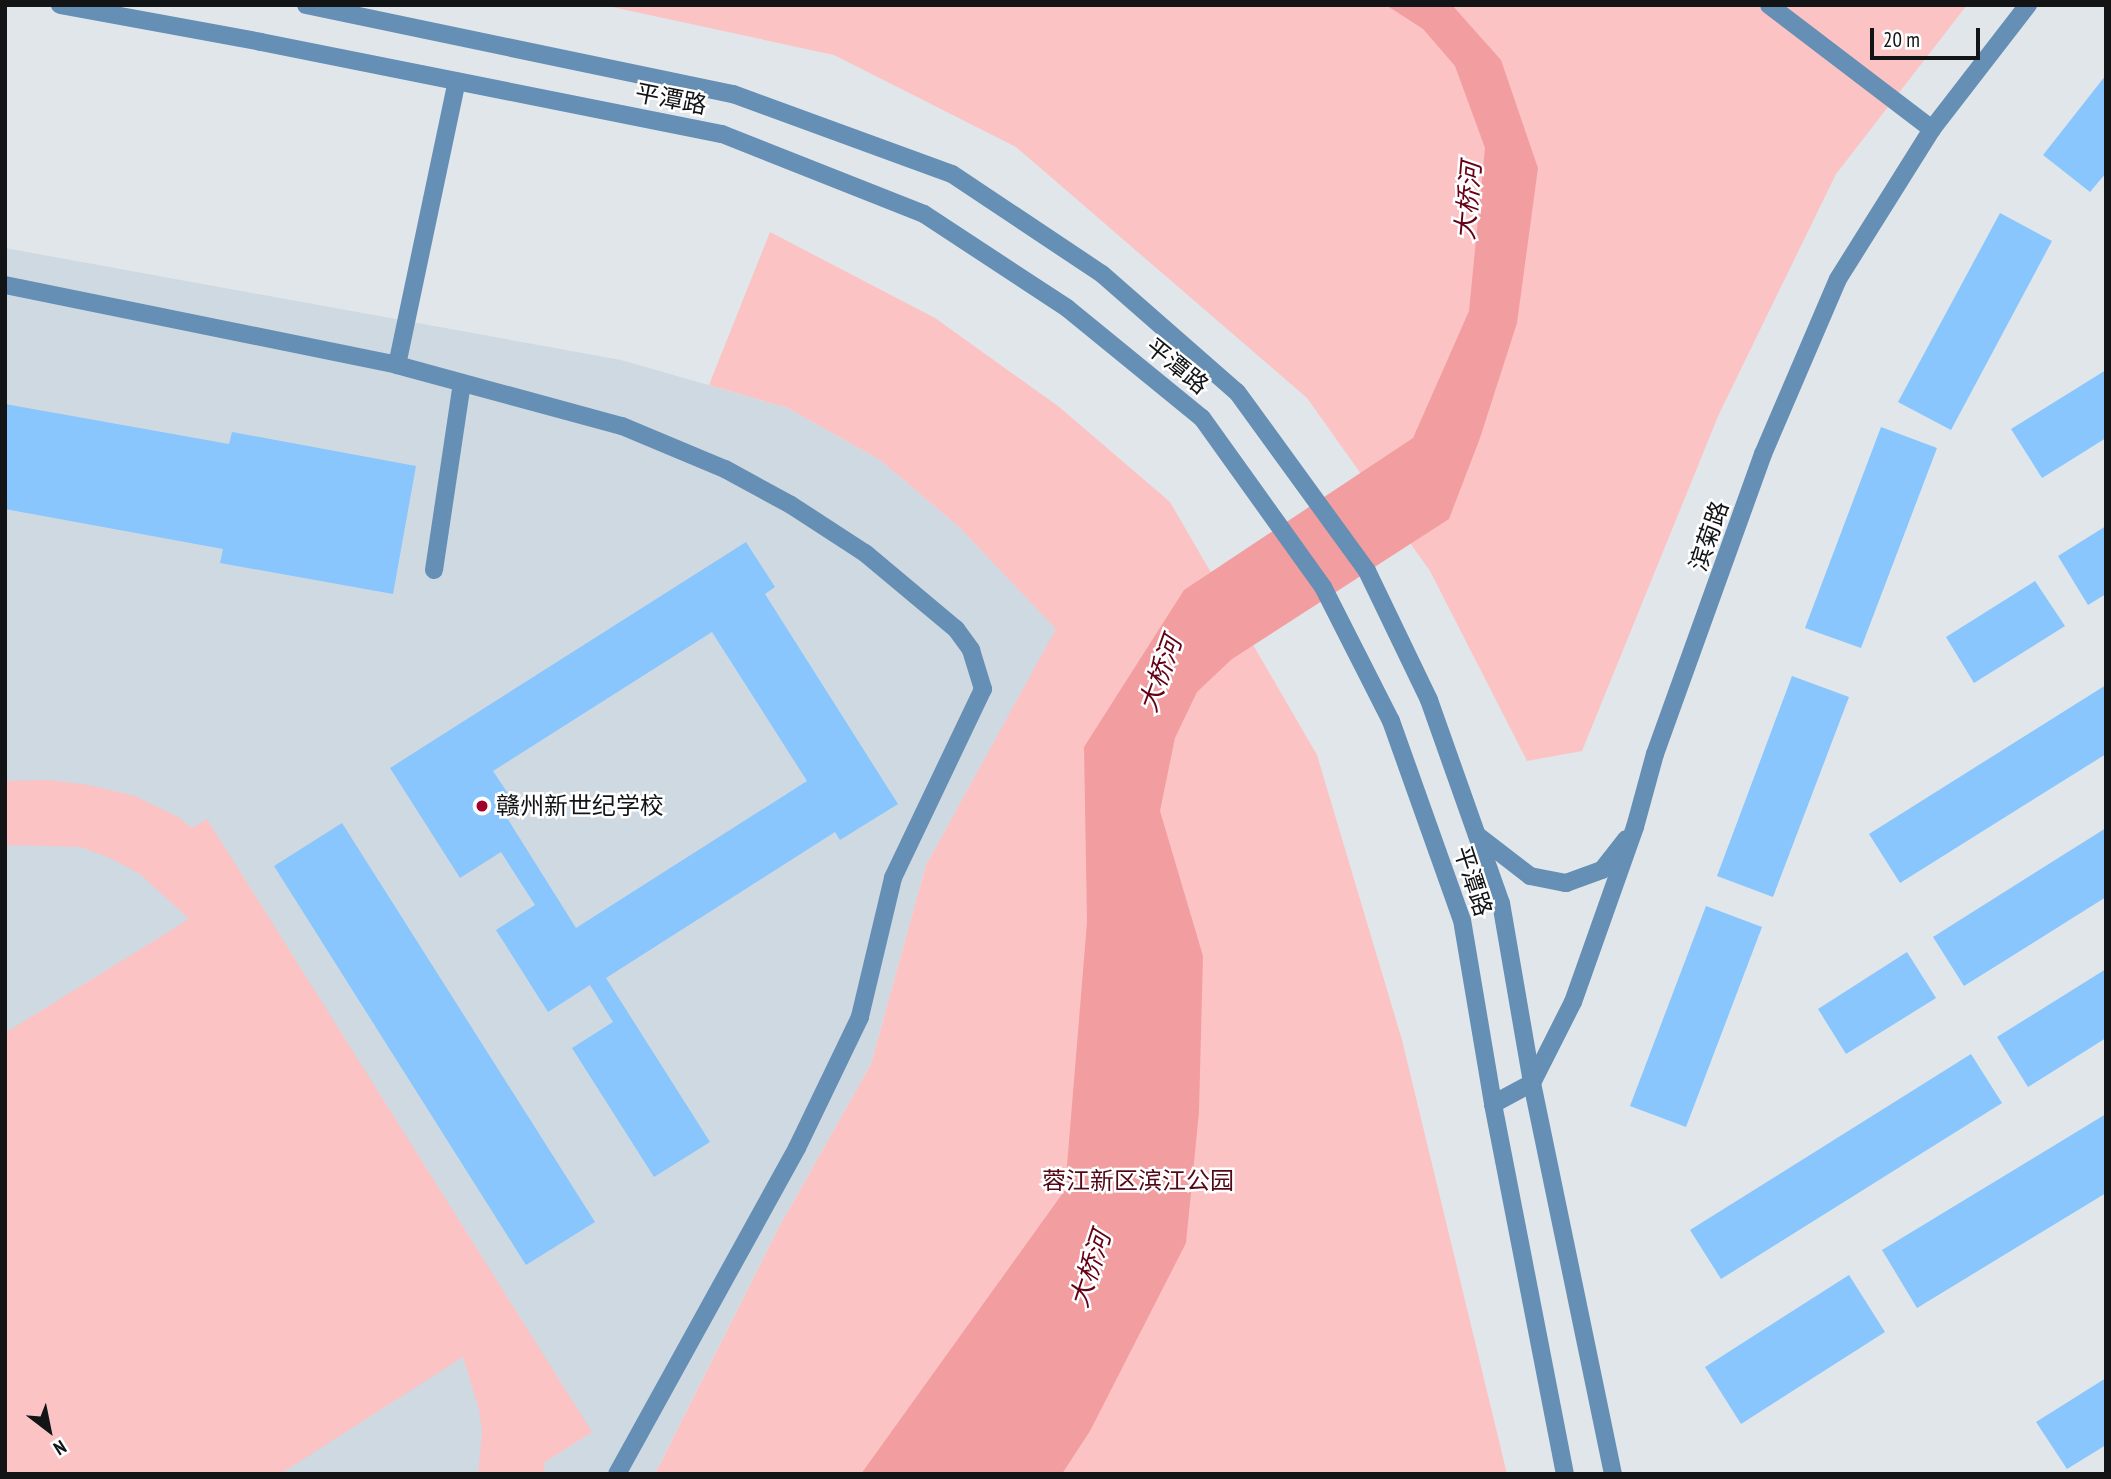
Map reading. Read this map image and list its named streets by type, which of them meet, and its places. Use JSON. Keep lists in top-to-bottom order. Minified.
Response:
{"streets":{"street":["平潭路","滨菊路"]},"crossings":[["平潭路","滨菊路"]],"water":["大桥河"],"parks":["蓉江新区滨江公园"],"places":["赣州新世纪学校"],"scale_bar":"20 m","north":"bottom right"}
